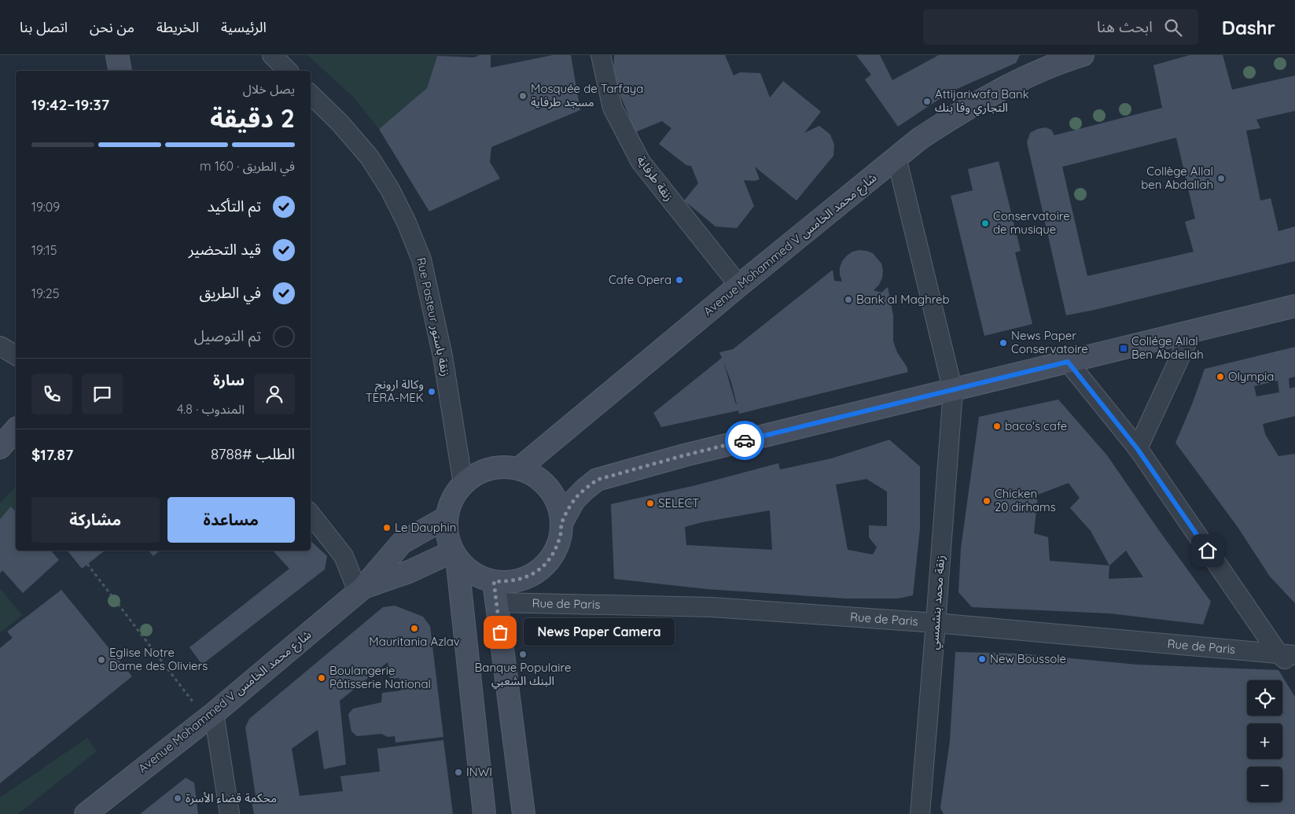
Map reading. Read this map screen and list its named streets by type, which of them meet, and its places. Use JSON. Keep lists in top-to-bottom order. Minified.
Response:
{"streets":{"main road":["Avenue Mohammed V شارع محمد الخامس"],"street":["زنقة طرفاية","Rue Pasteur زنقة باستور","زنقة محمد بنشمسي","Rue de Paris"]},"crossings":[["زنقة طرفاية","Avenue Mohammed V شارع محمد الخامس"],["Avenue Mohammed V شارع محمد الخامس","Rue Pasteur زنقة باستور"],["Avenue Mohammed V شارع محمد الخامس","زنقة محمد بنشمسي"],["زنقة محمد بنشمسي","Rue de Paris"]],"places":{"other":["Mosquée de Tarfaya مسجد طرفاية","Attijariwafa Bank التجاري وفا بنك","Collège Allal ben Abdallah","Conservatoire de musique","Cafe Opera","Bank al Maghreb","News Paper Conservatoire","Olympia","وكالة ارونج TERA-MEK","baco's cafe","Chicken 20 dirhams","SELECT","Le Dauphin","Mauritania Azlav","News Paper Camera","Banque Populaire البنك الشعبي","New Boussole","Eglise Notre Dame des Oliviers","Boulangerie Pâtisserie National","INWI","محكمة قضاء الأسرة"],"transit":["Collége Allal Ben Abdellah"]},"page":{"header":"Dashr","search":"ابحث هنا","nav":["الرئيسية","الخريطة","من نحن","اتصل بنا"],"heading":["2 دقيقة","يصل خلال","19:37–19:42"],"panel":["سارة","المندوب · 4.8","الطلب #8788","$17.87"],"bar":"في الطريق · 160 m","list":[["تم التأكيد","19:09"],["قيد التحضير","19:15"],["في الطريق","19:25"],"تم التوصيل"],"buttons":["مساعدة","مشاركة"],"bubble":"News Paper Camera","map_buttons":["+","−"]}}
